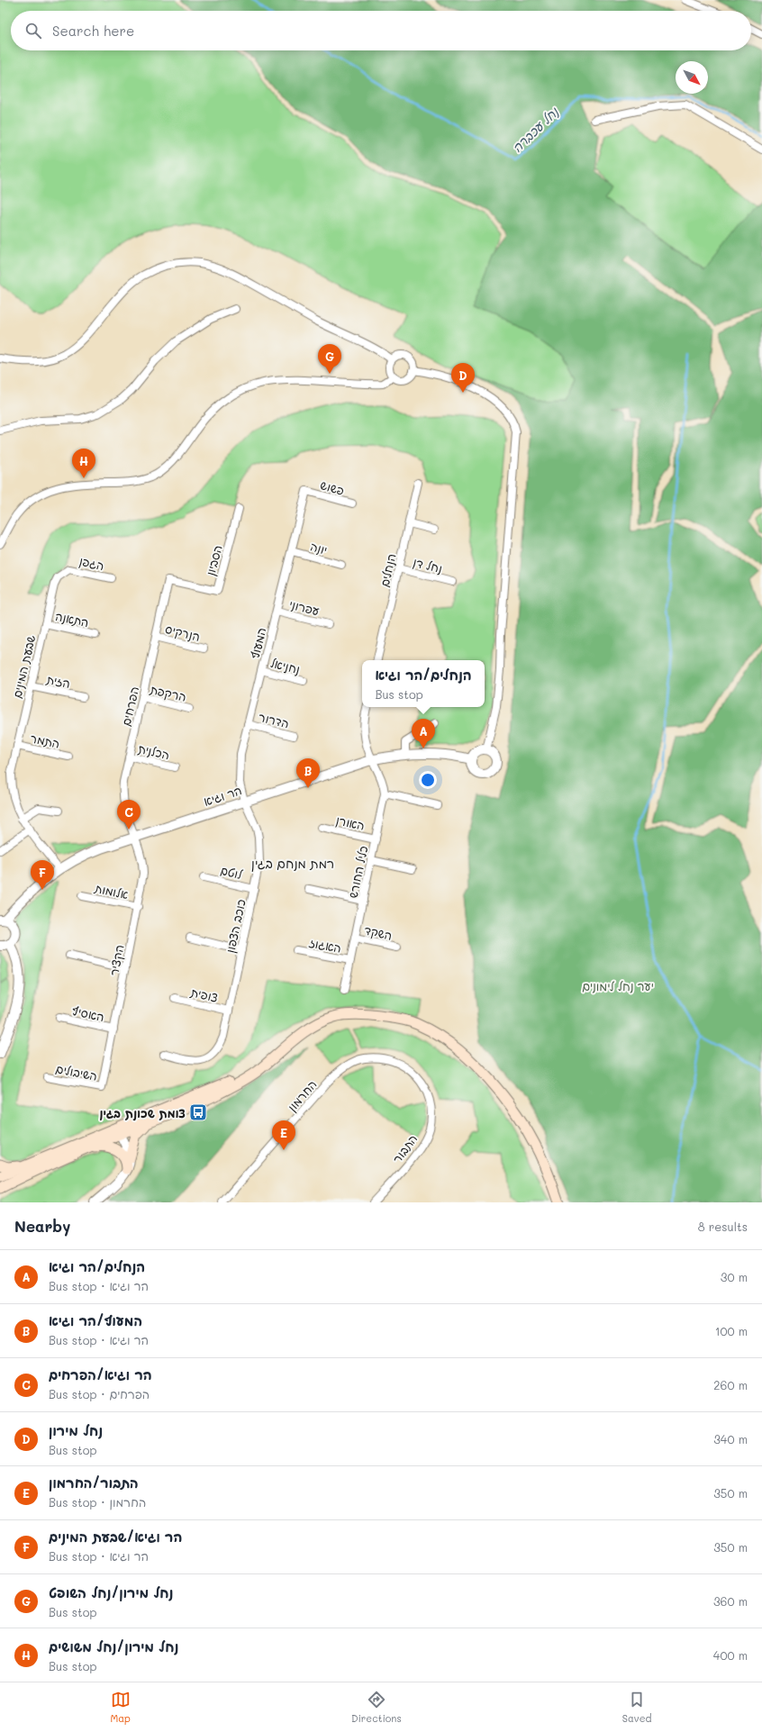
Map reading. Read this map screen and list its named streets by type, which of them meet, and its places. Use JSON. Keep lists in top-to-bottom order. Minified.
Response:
{"streets":{"street":["פשוש","יונה","הסביון","הגפן","נחל דן","הנחלים","עפרוני","התאנה","הנרקיס","המעוף","נחניאל","שבעת המינים","הזית","הרקפת","הפרחים","הדרור","התמר","הכלנית","הר וגיא","האורן","לוטם","כליל החורש","אלומות","כוכב הצפון","השקד","האגוז","הקציר","צופית","האסיף","השיבולים","החרמון","התבור"]},"crossings":[["פשוש","המעוף"],["יונה","המעוף"],["הסביון","הפרחים"],["הגפן","שבעת המינים"],["נחל דן","הנחלים"],["עפרוני","המעוף"],["התאנה","שבעת המינים"],["הנרקיס","הפרחים"],["המעוף","נחניאל"],["המעוף","הדרור"],["המעוף","הר וגיא"],["המעוף","כוכב הצפון"],["שבעת המינים","הזית"],["שבעת המינים","התמר"],["שבעת המינים","הר וגיא"],["הרקפת","הפרחים"],["הפרחים","הכלנית"],["הפרחים","הר וגיא"],["הפרחים","הקציר"],["הר וגיא","כליל החורש"],["הר וגיא","כוכב הצפון"],["הר וגיא","הקציר"],["האורן","כליל החורש"],["לוטם","כוכב הצפון"],["כליל החורש","השקד"],["כליל החורש","האגוז"],["אלומות","הקציר"],["כוכב הצפון","צופית"],["הקציר","האסיף"],["הקציר","השיבולים"],["החרמון","התבור"]],"districts":["רמת מנחם בגין"],"water":["נחל עכברה"],"parks":["יער נחל לימונים"],"places":{"bus stop":["צומת שכונת בגין"]},"north":"bottom right","page":{"search":"Search here","pins":["G","D","H","A","B","C","F","E"],"popup":["הנחלים/הר וגיא","Bus stop"],"heading":["Nearby","8 results"],"list":[{"mark":"A","name":"הנחלים/הר וגיא","note":"Bus stop · הר וגיא","value":"30 m"},{"mark":"B","name":"המעוף/הר וגיא","note":"Bus stop · הר וגיא","value":"100 m"},{"mark":"C","name":"הר וגיא/הפרחים","note":"Bus stop · הפרחים","value":"260 m"},{"mark":"D","name":"נחל מירון","note":"Bus stop","value":"340 m"},{"mark":"E","name":"התבור/החרמון","note":"Bus stop · החרמון","value":"350 m"},{"mark":"F","name":"הר וגיא/שבעת המינים","note":"Bus stop · הר וגיא","value":"350 m"},{"mark":"G","name":"נחל מירון/נחל השופט","note":"Bus stop","value":"360 m"},{"mark":"H","name":"נחל מירון/נחל משושים","note":"Bus stop","value":"400 m"}],"nav":["Map","Directions","Saved"]}}
